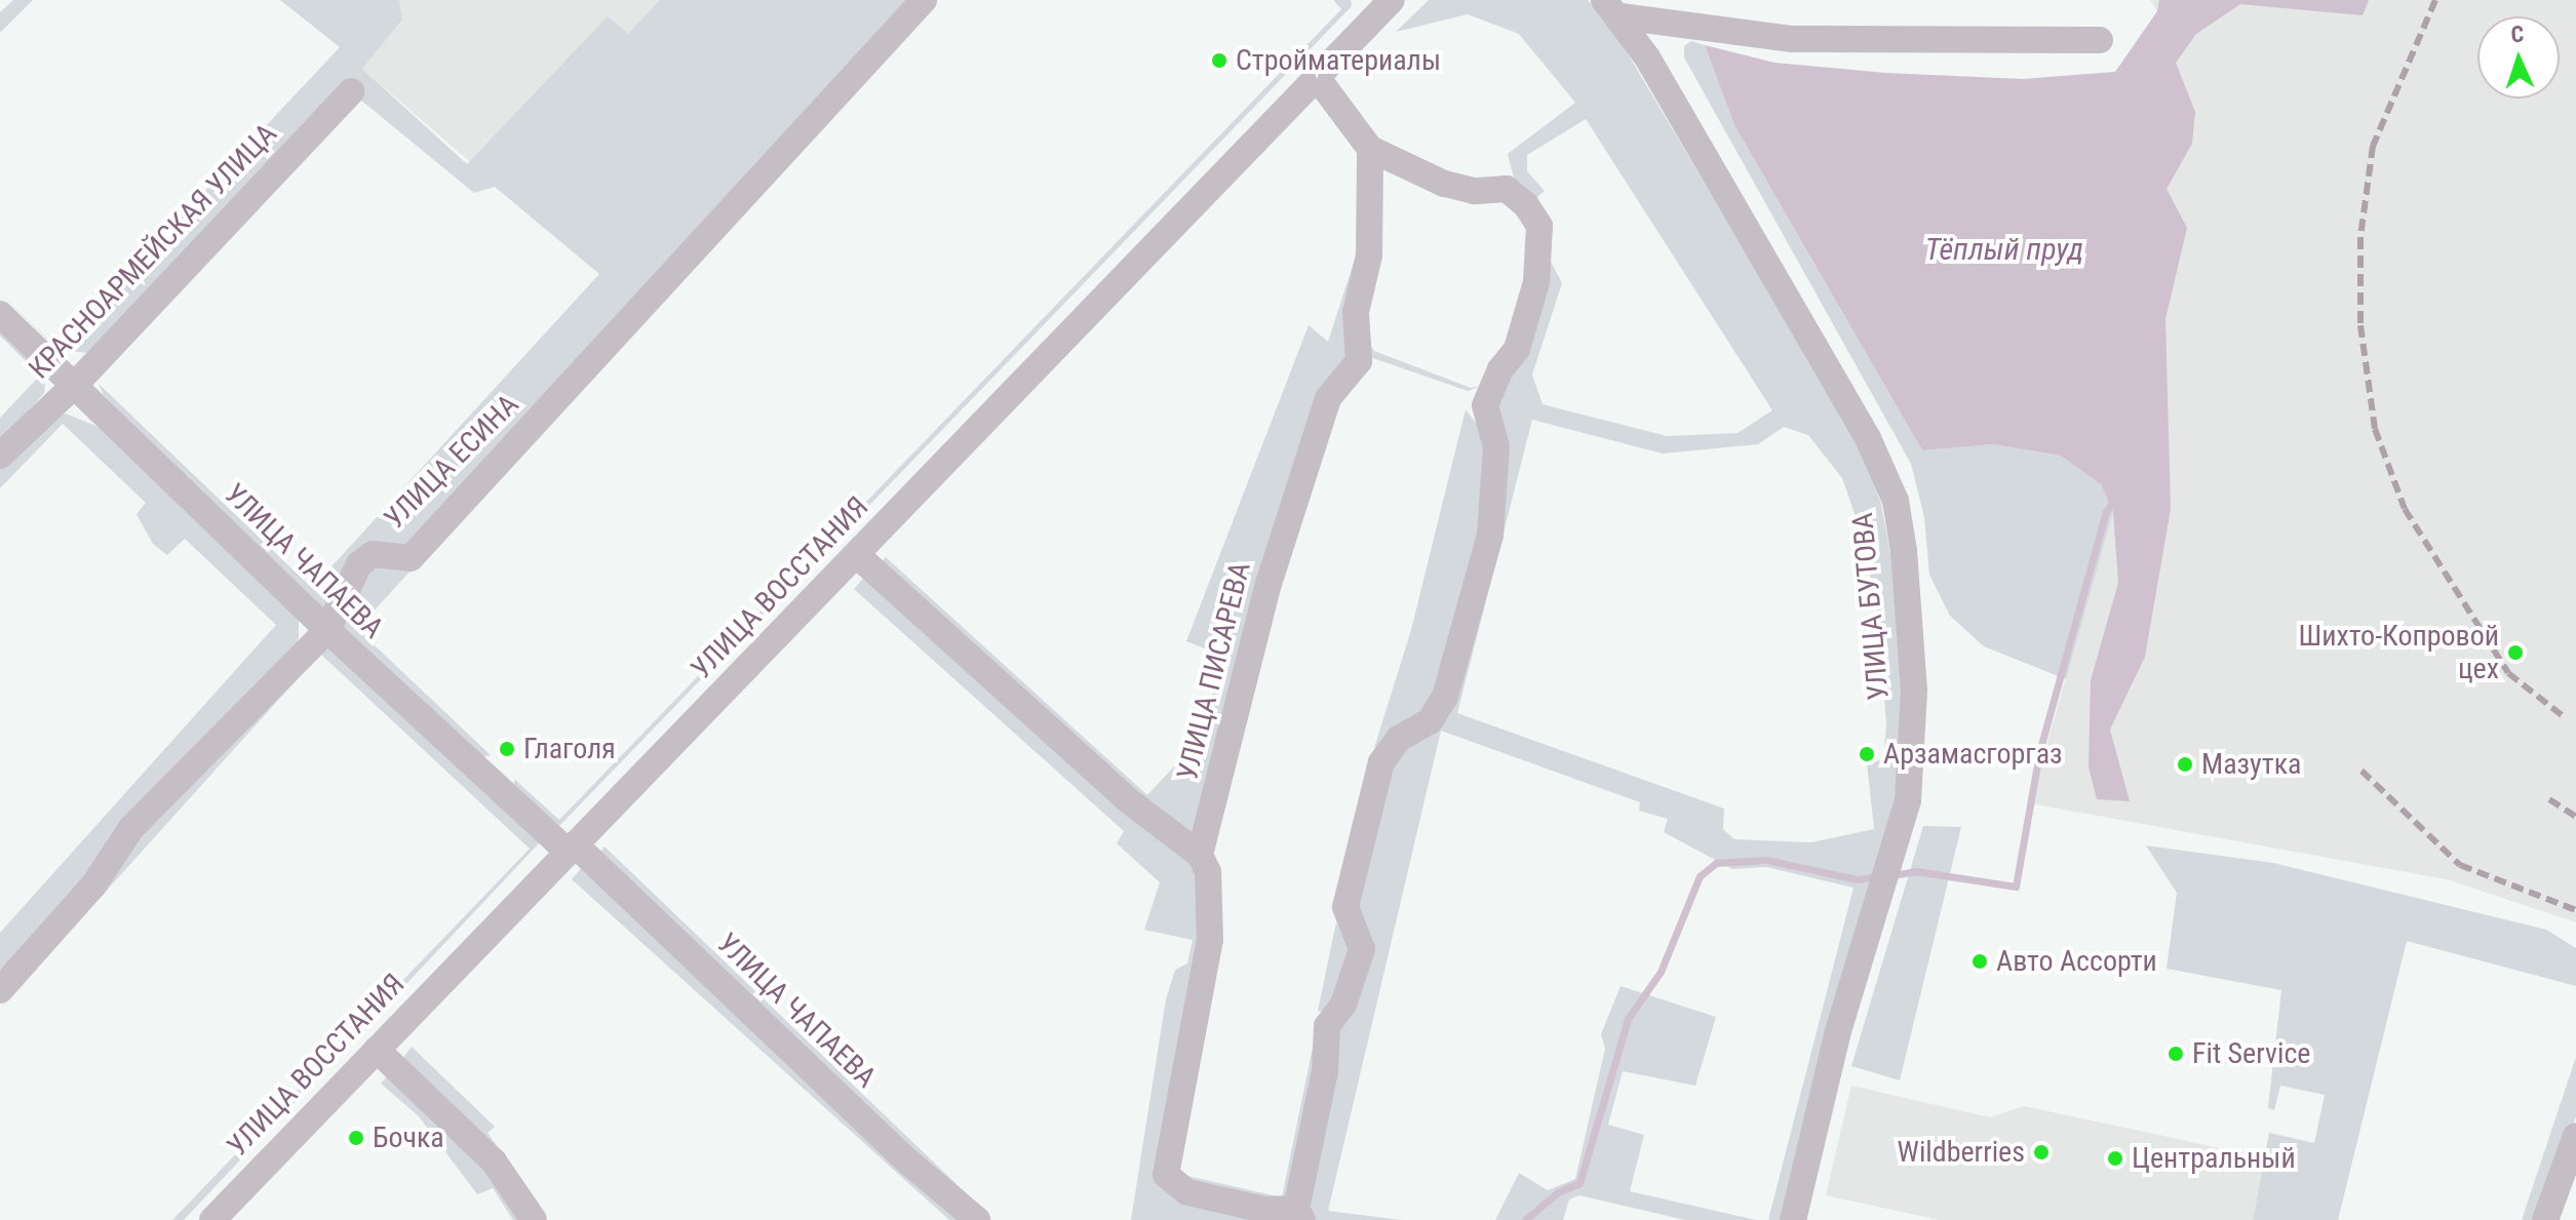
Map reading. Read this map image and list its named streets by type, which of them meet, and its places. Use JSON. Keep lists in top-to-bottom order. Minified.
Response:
{"streets":{"street":["КРАСНОАРМЕЙСКАЯ УЛИЦА","УЛИЦА ЕСИНА","УЛИЦА ЧАПАЕВА","УЛИЦА ВОССТАНИЯ","УЛИЦА БУТОВА","УЛИЦА ПИСАРЕВА"]},"crossings":[["КРАСНОАРМЕЙСКАЯ УЛИЦА","УЛИЦА ЧАПАЕВА"],["УЛИЦА ЕСИНА","УЛИЦА ЧАПАЕВА"],["УЛИЦА ЧАПАЕВА","УЛИЦА ВОССТАНИЯ"]],"water":["Тёплый пруд"],"places":["Стройматериалы","Шихто-Копровой цех","Глаголя","Арзамасгоргаз","Мазутка","Авто Ассорти","Fit Service","Бочка","Wildberries","Центральный"],"north":"top"}
